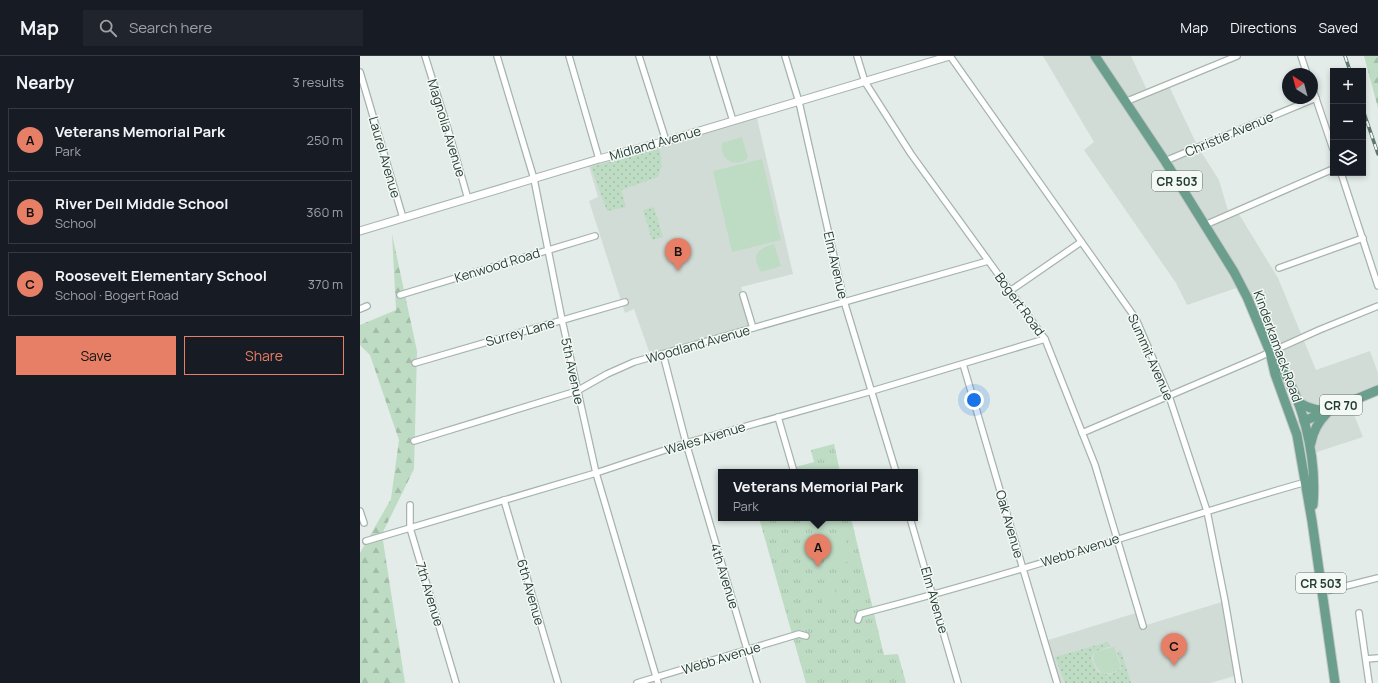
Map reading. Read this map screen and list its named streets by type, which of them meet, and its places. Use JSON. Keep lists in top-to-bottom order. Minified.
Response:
{"streets":{"main road":["CR 503","Kinderkamack Road","CR 70"],"street":["Magnolia Avenue","Christie Avenue","Midland Avenue","Laurel Avenue","Kenwood Road","Elm Avenue","Bogert Road","Surrey Lane","Woodland Avenue","Summit Avenue","5th Avenue","Wales Avenue","Oak Avenue","Webb Avenue","4th Avenue","6th Avenue","7th Avenue"]},"crossings":[["Magnolia Avenue","Midland Avenue"],["Christie Avenue","Kinderkamack Road"],["Midland Avenue","Laurel Avenue"],["Midland Avenue","Elm Avenue"],["Midland Avenue","Bogert Road"],["Midland Avenue","Summit Avenue"],["Midland Avenue","5th Avenue"],["Kenwood Road","5th Avenue"],["Elm Avenue","Woodland Avenue"],["Elm Avenue","Wales Avenue"],["Elm Avenue","Webb Avenue"],["Bogert Road","Woodland Avenue"],["Bogert Road","Wales Avenue"],["Bogert Road","Webb Avenue"],["Surrey Lane","5th Avenue"],["Woodland Avenue","5th Avenue"],["Woodland Avenue","4th Avenue"],["Kinderkamack Road","Webb Avenue"],["Summit Avenue","Webb Avenue"],["5th Avenue","Wales Avenue"],["5th Avenue","Webb Avenue"],["Wales Avenue","Oak Avenue"],["Wales Avenue","4th Avenue"],["Wales Avenue","6th Avenue"],["Wales Avenue","7th Avenue"],["Oak Avenue","Webb Avenue"],["Webb Avenue","4th Avenue"]],"north":"top left","page":{"header":"Map","search":"Search here","nav":["Map","Directions","Saved"],"heading":["Nearby","3 results"],"map_buttons":["+","−"],"list":[{"mark":"A","name":"Veterans Memorial Park","note":"Park","value":"250 m"},{"mark":"B","name":"River Dell Middle School","note":"School","value":"360 m"},{"mark":"C","name":"Roosevelt Elementary School","note":"School · Bogert Road","value":"370 m"}],"pins":["B","A","C"],"buttons":["Save","Share"],"popup":["Veterans Memorial Park","Park"]}}
